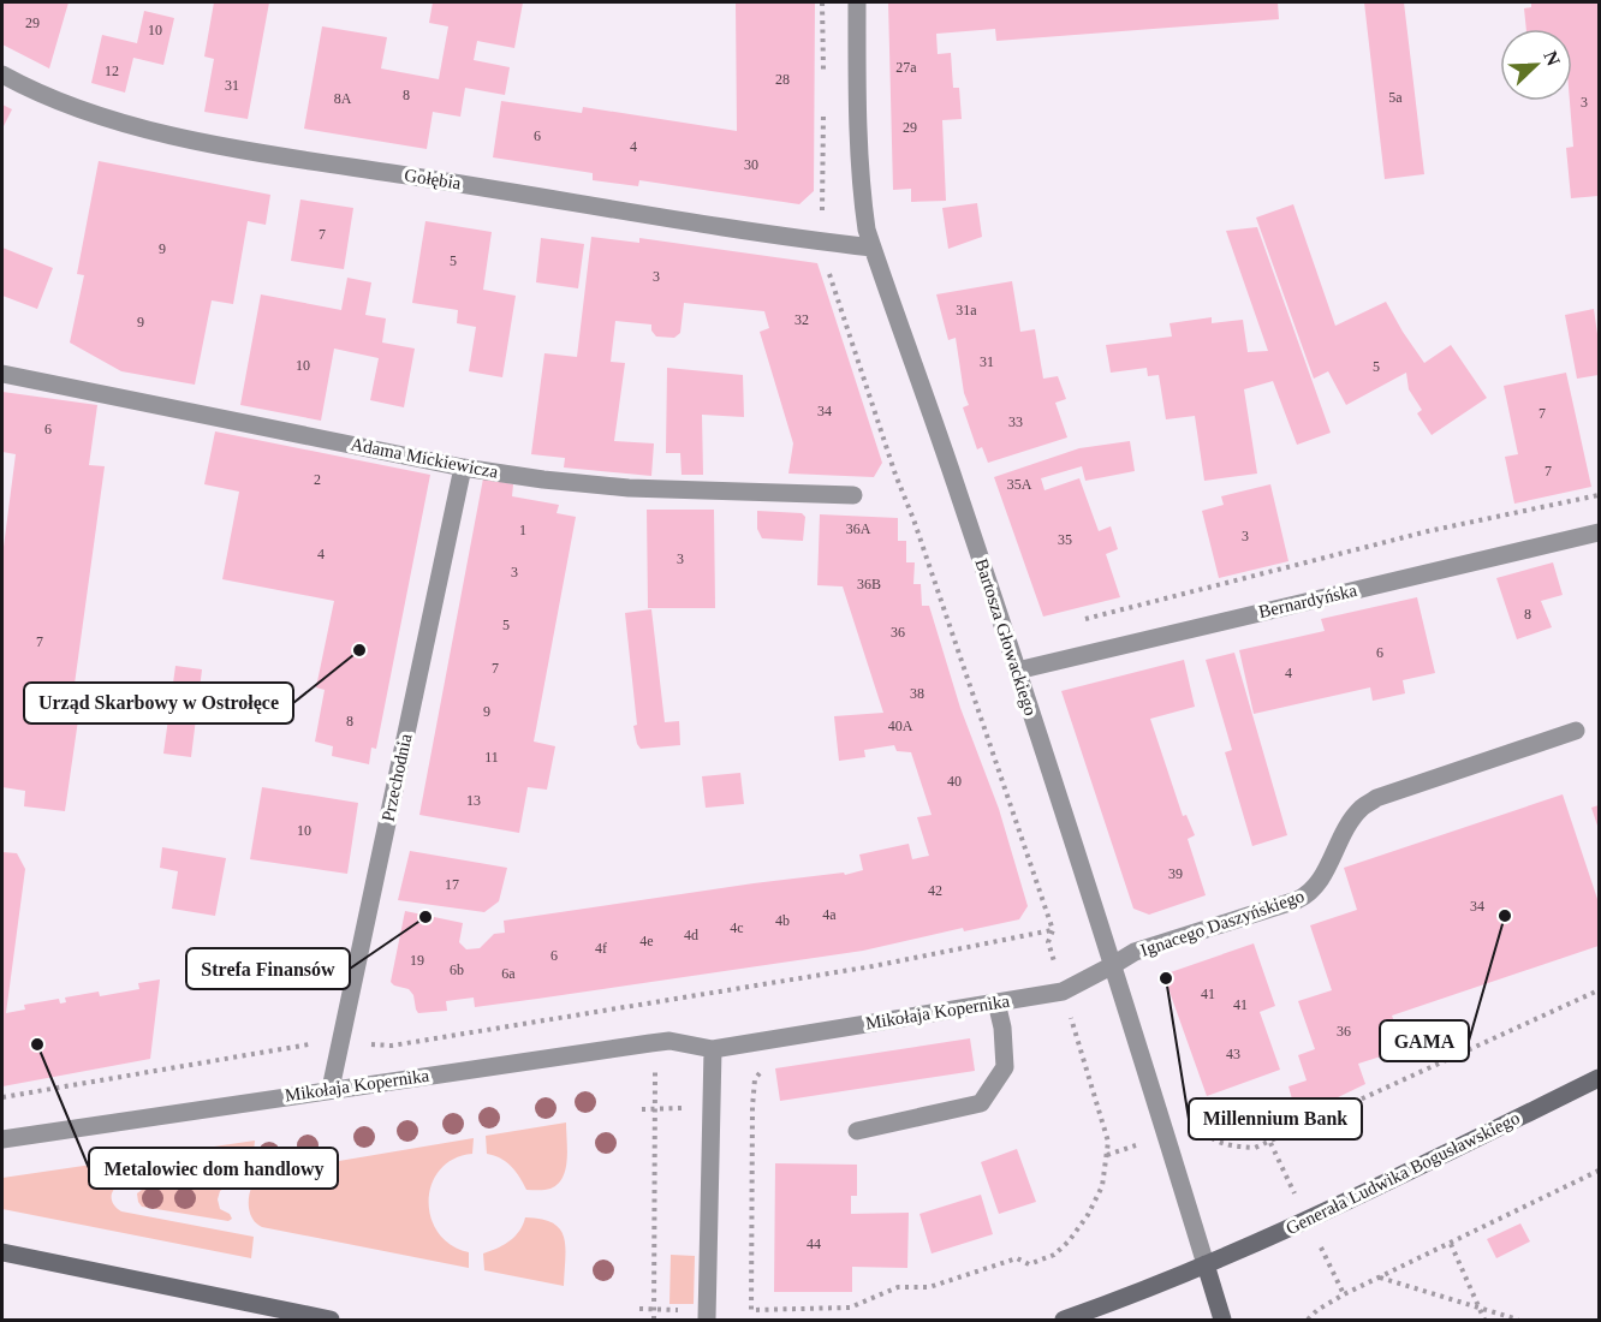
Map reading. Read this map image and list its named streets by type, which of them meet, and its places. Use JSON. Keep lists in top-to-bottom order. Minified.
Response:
{"streets":{"street":["Gołębia","Adama Mickiewicza","Bernardyńska","Bartosza Głowackiego","Przechodnia","Ignacego Daszyńskiego","Mikołaja Kopernika","Generała Ludwika Bogusławskiego"]},"crossings":[["Gołębia","Bartosza Głowackiego"],["Adama Mickiewicza","Przechodnia"],["Bernardyńska","Bartosza Głowackiego"],["Bartosza Głowackiego","Ignacego Daszyńskiego"],["Bartosza Głowackiego","Mikołaja Kopernika"],["Bartosza Głowackiego","Generała Ludwika Bogusławskiego"],["Przechodnia","Mikołaja Kopernika"],["Ignacego Daszyńskiego","Mikołaja Kopernika"]],"places":["Urząd Skarbowy w Ostrołęce","GAMA","Strefa Finansów","Millennium Bank","Metalowiec dom handlowy"],"house_numbers":["29","10","27a","12","28","31","8","5a","8A","3","29","6","4","30","7","9","5","3","31a","32","9","31","10","5","34","7","33","6","7","2","35A","36A","1","3","35","4","3","3","36B","8","5","36","7","6","7","4","38","9","8","40A","11","40","13","10","39","17","42","34","4a","4b","4c","4d","4e","4f","6","19","6b","6a","41","41","36","43","44"],"north":"top right"}
